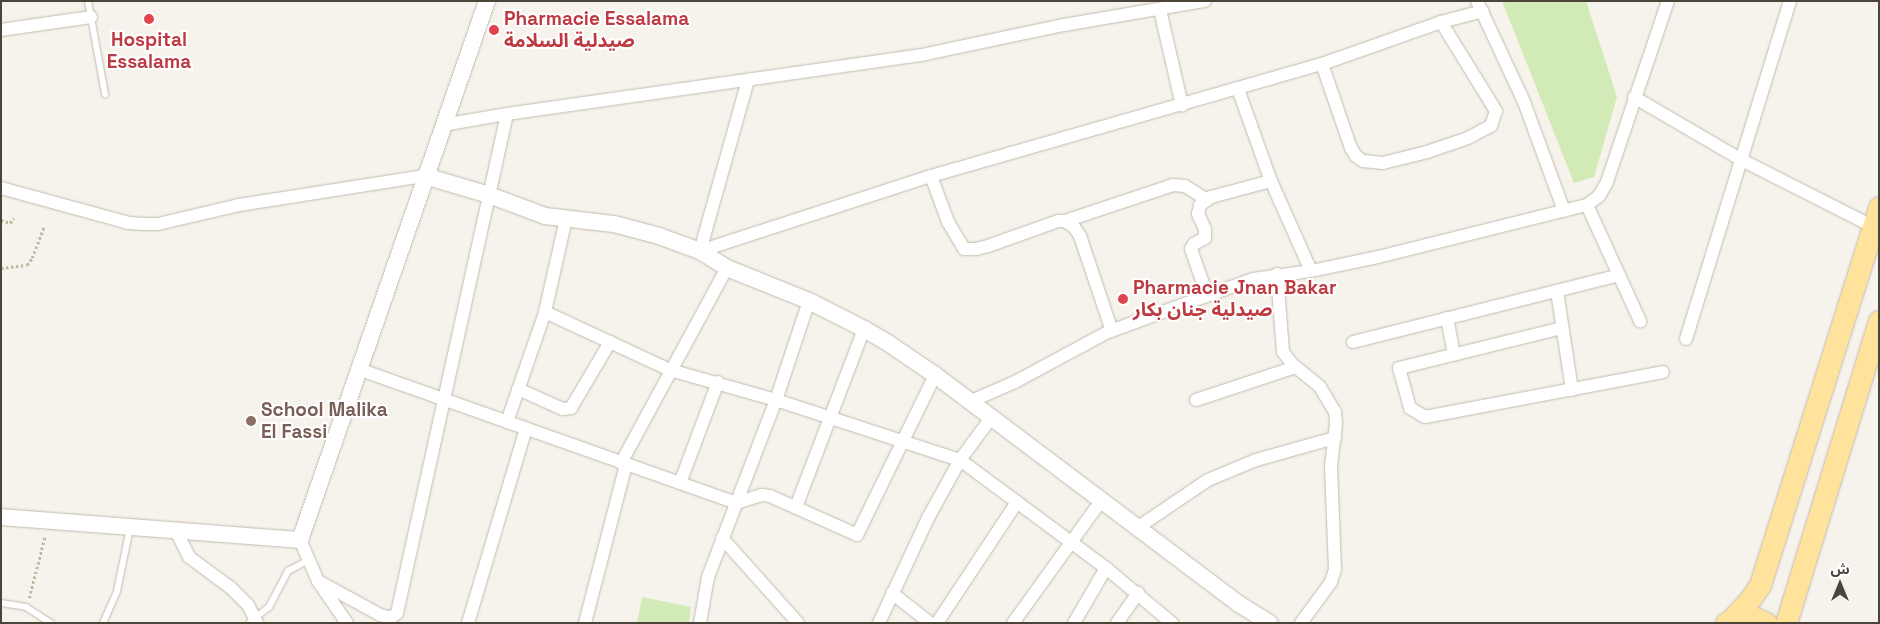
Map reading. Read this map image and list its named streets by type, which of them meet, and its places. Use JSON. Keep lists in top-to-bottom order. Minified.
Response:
{"places":["Hospital Essalama","Pharmacie Essalama صيدلية السلامة","Pharmacie Jnan Bakar صيدلية جنان بكار","School Malika El Fassi"],"north":"top"}
